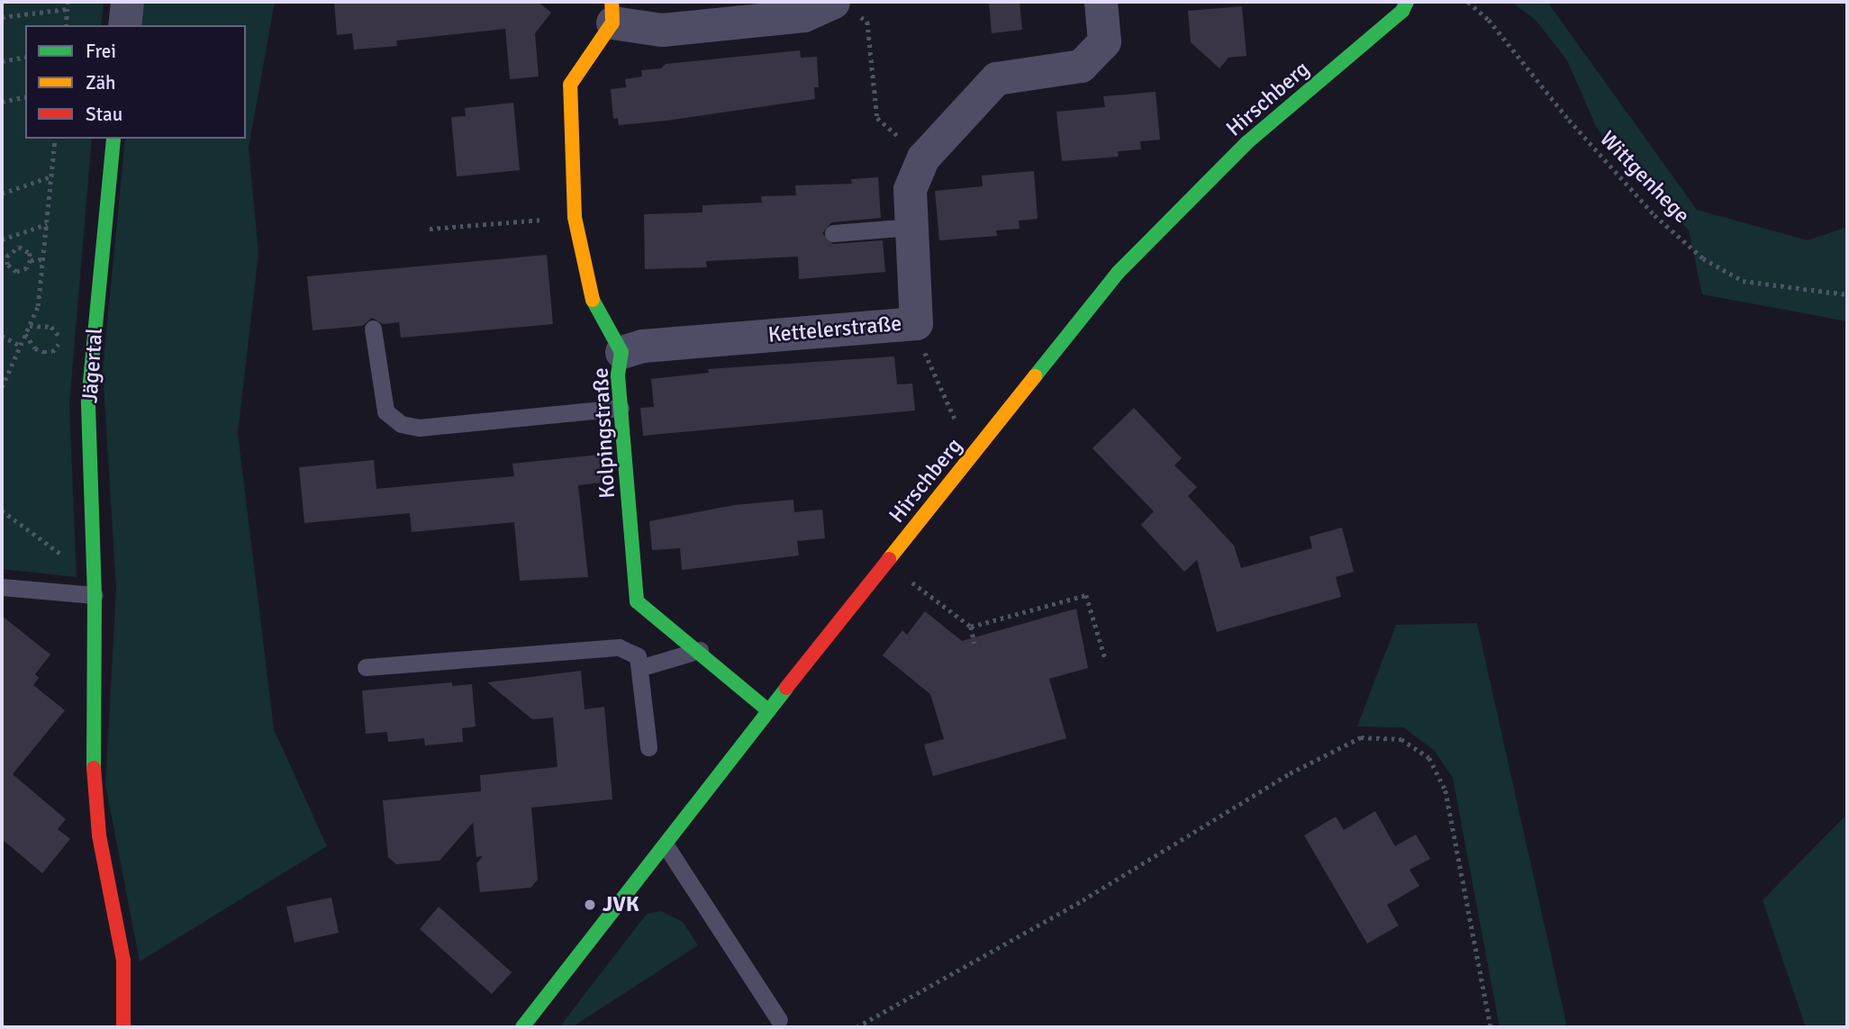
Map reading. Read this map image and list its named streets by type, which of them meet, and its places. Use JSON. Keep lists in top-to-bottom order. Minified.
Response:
{"streets":{"street":["Hirschberg","Kettelerstraße","Jägertal","Kolpingstraße"],"path":["Wittgenhege"]},"crossings":[["Hirschberg","Kolpingstraße"],["Kettelerstraße","Kolpingstraße"]],"places":["JVK"],"legend":["Frei","Zäh","Stau"]}
